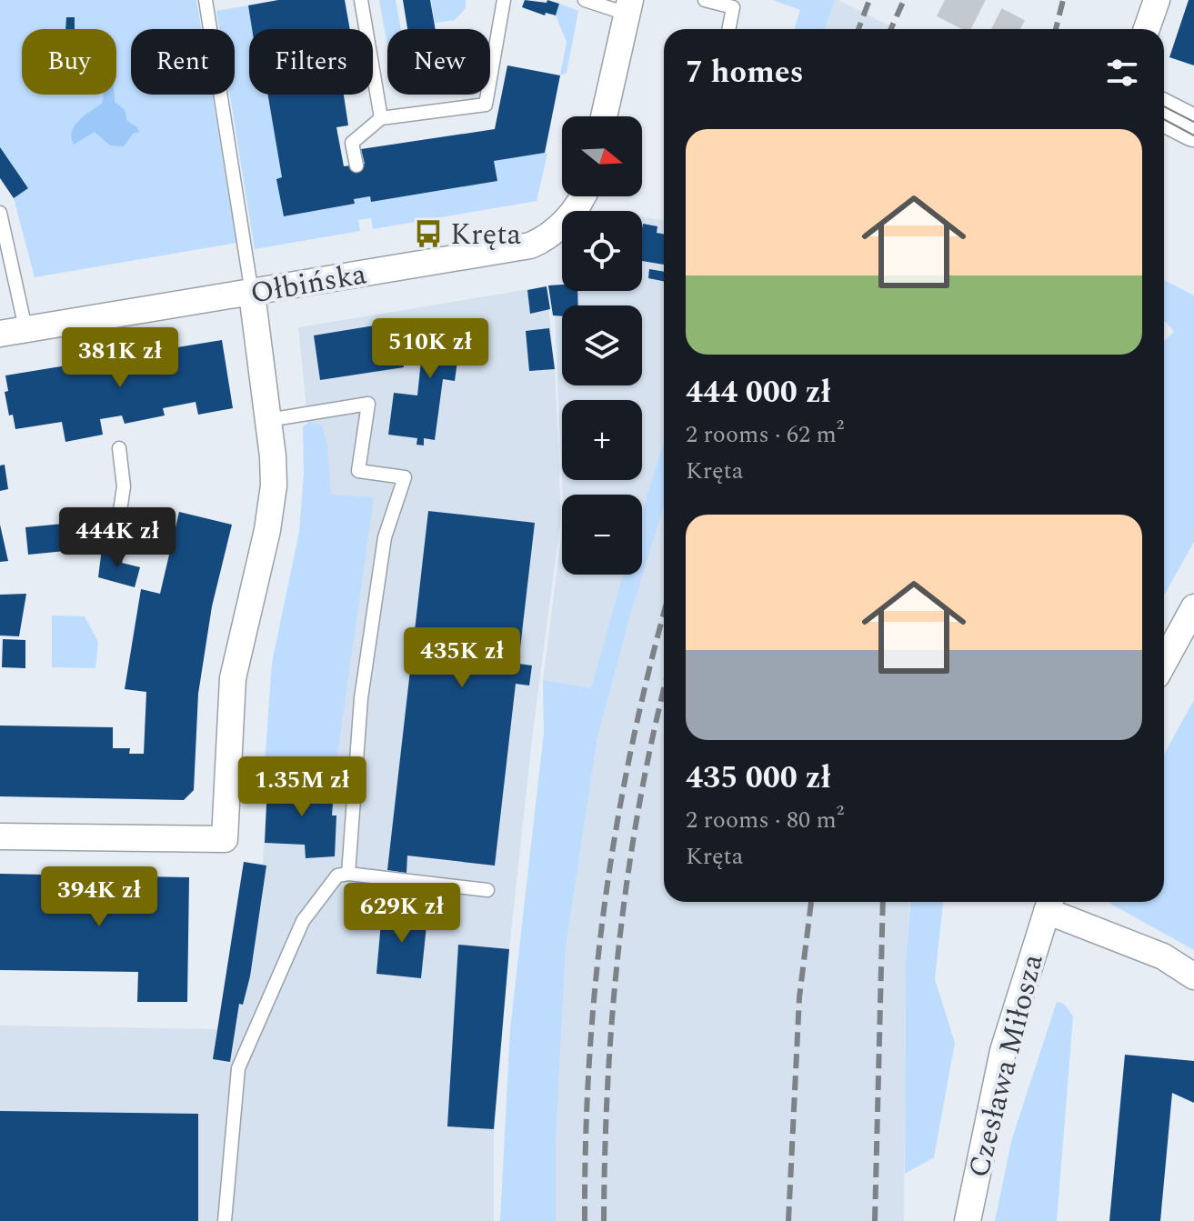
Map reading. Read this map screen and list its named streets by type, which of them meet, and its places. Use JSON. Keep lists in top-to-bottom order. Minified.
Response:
{"streets":{"street":["Ołbińska","Czesława Miłosza"]},"places":{"bus stop":["Kręta"]},"north":"right","page":{"chip":["Buy","Rent","Filters","New"],"heading":"7 homes","map_buttons":["+","−"],"list":[{"name":"444 000 zł","note":"2 rooms · 62 m² · Kręta"},{"name":"435 000 zł","note":"2 rooms · 80 m² · Kręta"}],"price":["510K zł","381K zł","444K zł","435K zł","1.35M zł","394K zł","629K zł"]}}
